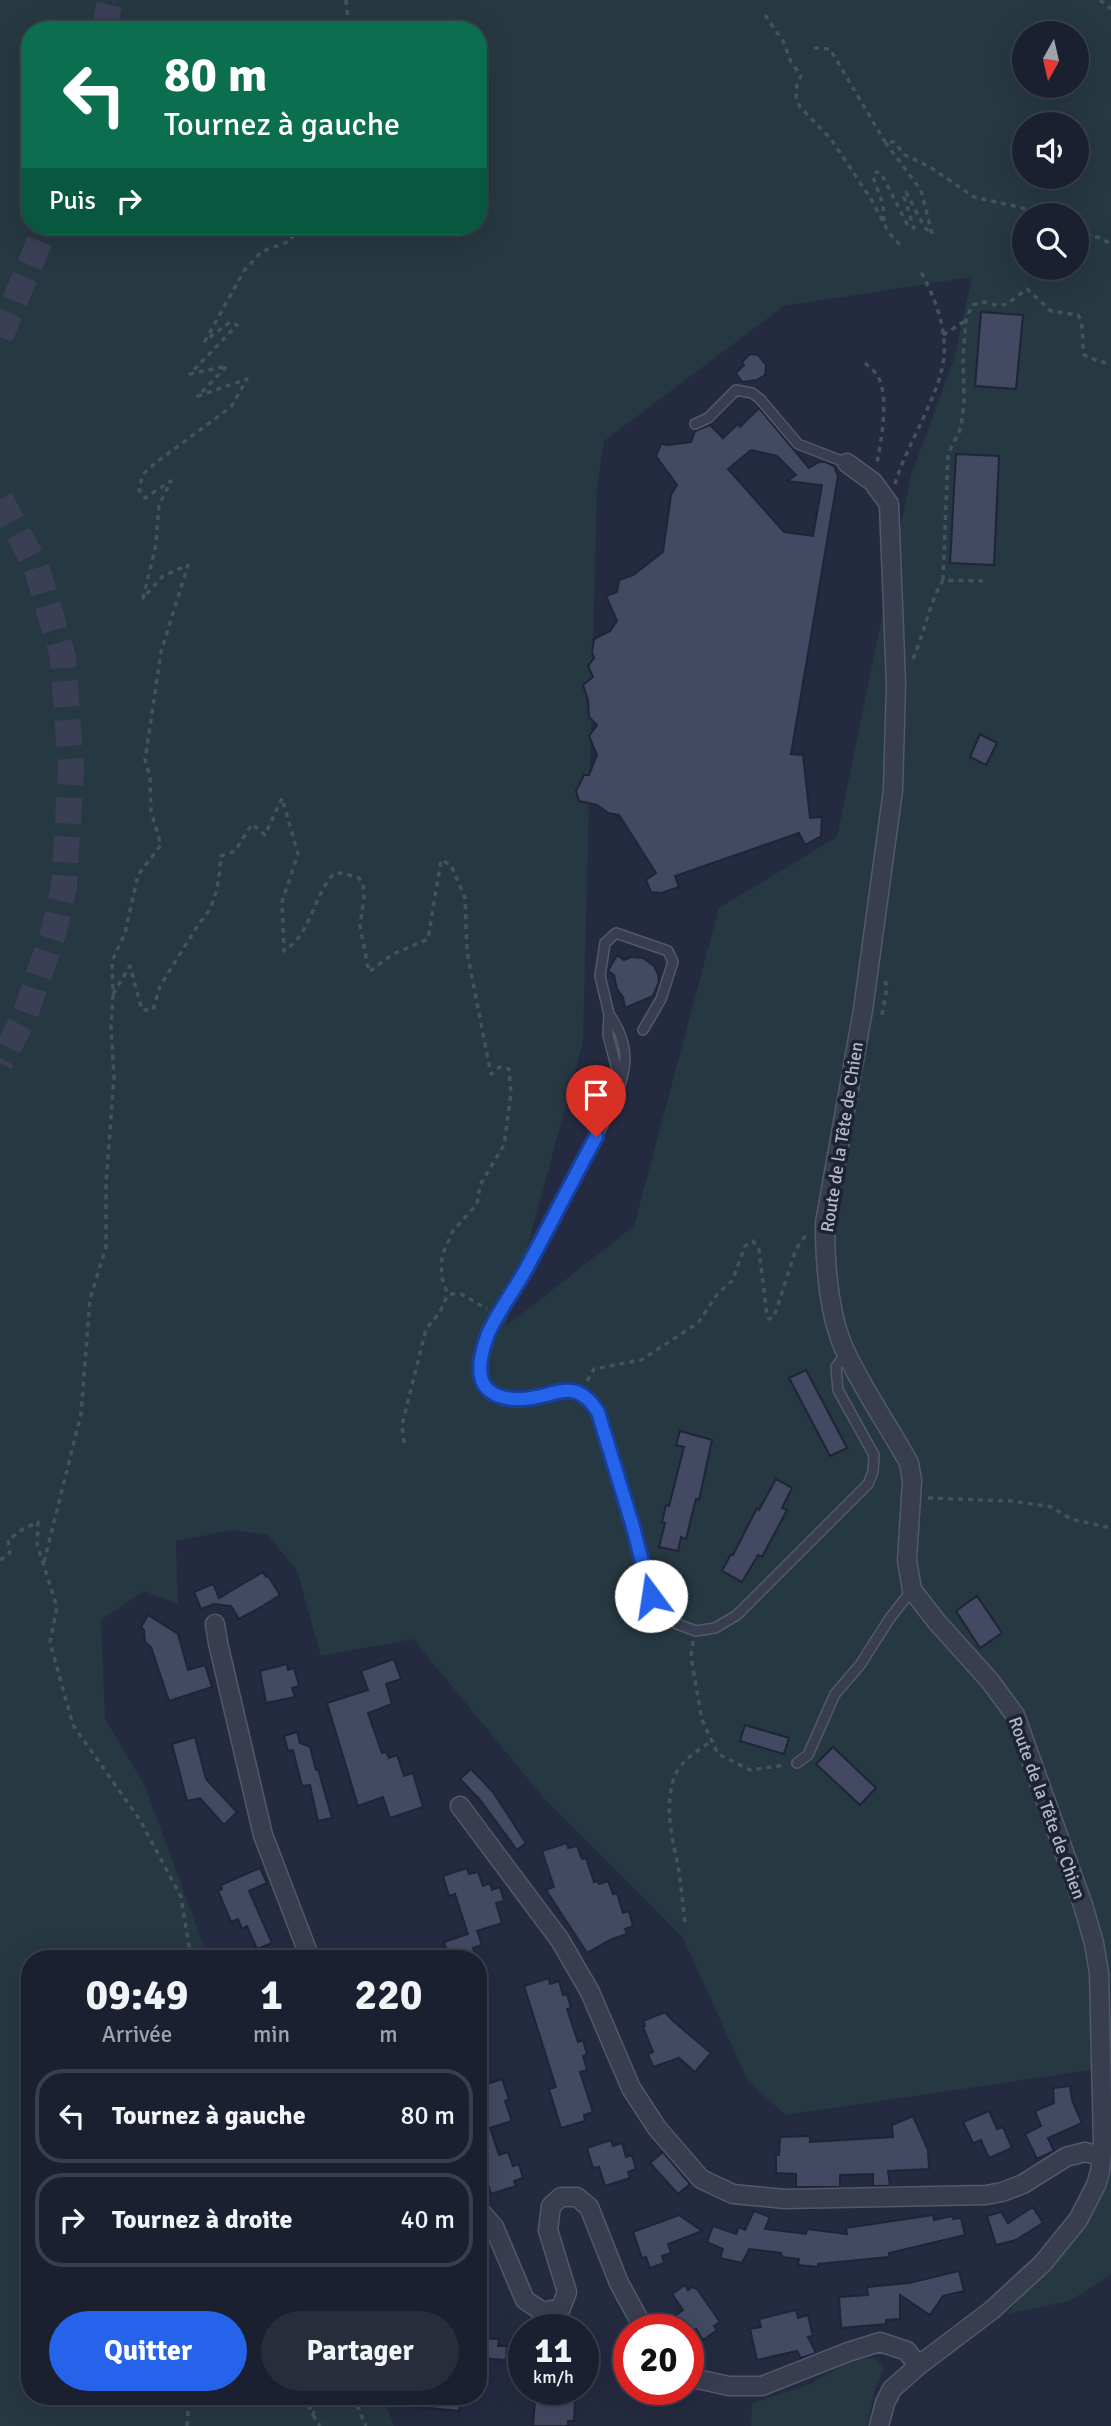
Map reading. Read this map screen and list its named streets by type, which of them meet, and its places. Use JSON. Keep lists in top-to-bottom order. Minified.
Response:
{"streets":{"street":["Route de la Tête de Chien"]},"north":"bottom","page":{"turn":["80 m","Tournez à gauche"],"then":"Puis","eta":["09:49","Arrivée","1","min","220","m"],"list":[{"name":"Tournez à gauche","value":"80 m"},{"name":"Tournez à droite","value":"40 m"}],"buttons":["Quitter","Partager"],"speed":"11 km/h","limit":"20"}}
